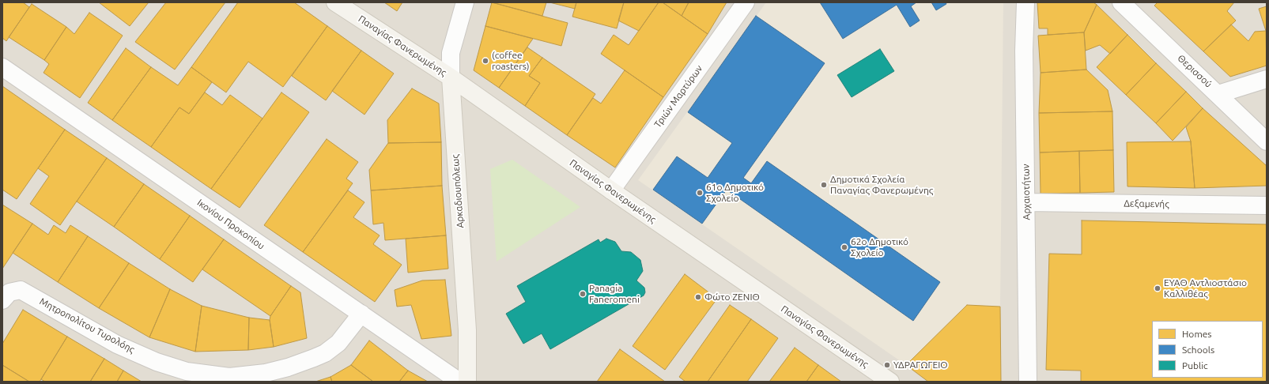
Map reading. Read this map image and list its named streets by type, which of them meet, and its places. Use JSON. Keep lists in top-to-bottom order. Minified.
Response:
{"streets":{"street":["Παναγίας Φανερωμένης","Θερισσού","Τριών Μαρτύρων","Αρκαδιουπόλεως","Αρχαιοτήτων","Δεξαμενής","Ικονίου Προκοπίου","Μητροπολίτου Τυρολόης"]},"crossings":[["Παναγίας Φανερωμένης","Τριών Μαρτύρων"],["Παναγίας Φανερωμένης","Αρκαδιουπόλεως"],["Αρχαιοτήτων","Δεξαμενής"],["Ικονίου Προκοπίου","Μητροπολίτου Τυρολόης"]],"places":["(coffee roasters)","Δημοτικά Σχολεία Παναγίας Φανερωμένης","61ο Δημοτικό Σχολείο","62ο Δημοτικό Σχολείο","ΕΥΑΘ Αντλιοστάσιο Καλλιθέας","Panagia Faneromeni","Φώτο ΖΕΝΙΘ","ΥΔΡΑΓΩΓΕΙΟ"],"legend":["Homes","Schools","Public"]}
